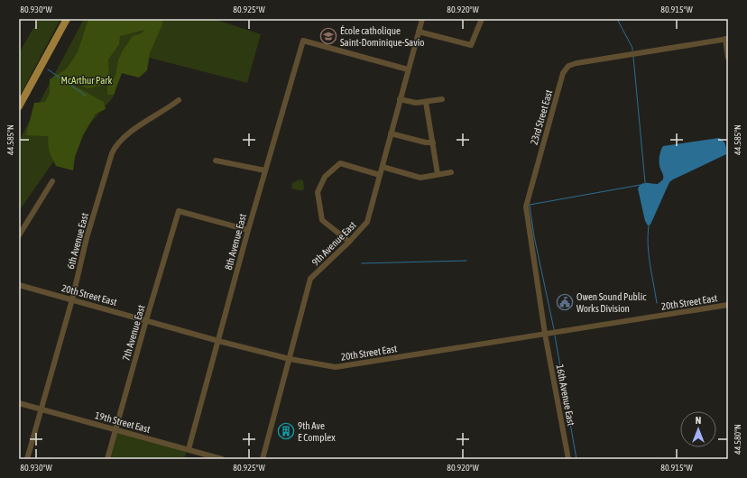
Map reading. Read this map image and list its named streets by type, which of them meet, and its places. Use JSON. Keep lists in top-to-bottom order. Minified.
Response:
{"streets":{"street":["23rd Street East","6th Avenue East","8th Avenue East","9th Avenue East","20th Street East","7th Avenue East","16th Avenue East","19th Street East"]},"crossings":[["23rd Street East","20th Street East"],["23rd Street East","16th Avenue East"],["6th Avenue East","20th Street East"],["6th Avenue East","19th Street East"],["8th Avenue East","9th Avenue East"],["8th Avenue East","20th Street East"],["8th Avenue East","7th Avenue East"],["8th Avenue East","19th Street East"],["9th Avenue East","20th Street East"],["20th Street East","7th Avenue East"],["20th Street East","16th Avenue East"],["7th Avenue East","19th Street East"]],"parks":["McArthur Park"],"places":{"school or university":["École catholique Saint-Dominique-Savio"],"public building":["Owen Sound Public Works Division"],"building":["9th Ave E Complex"]},"north":"top","coordinates":["80.930°W","80.925°W","80.920°W","80.915°W","44.585°N","44.580°N"]}
